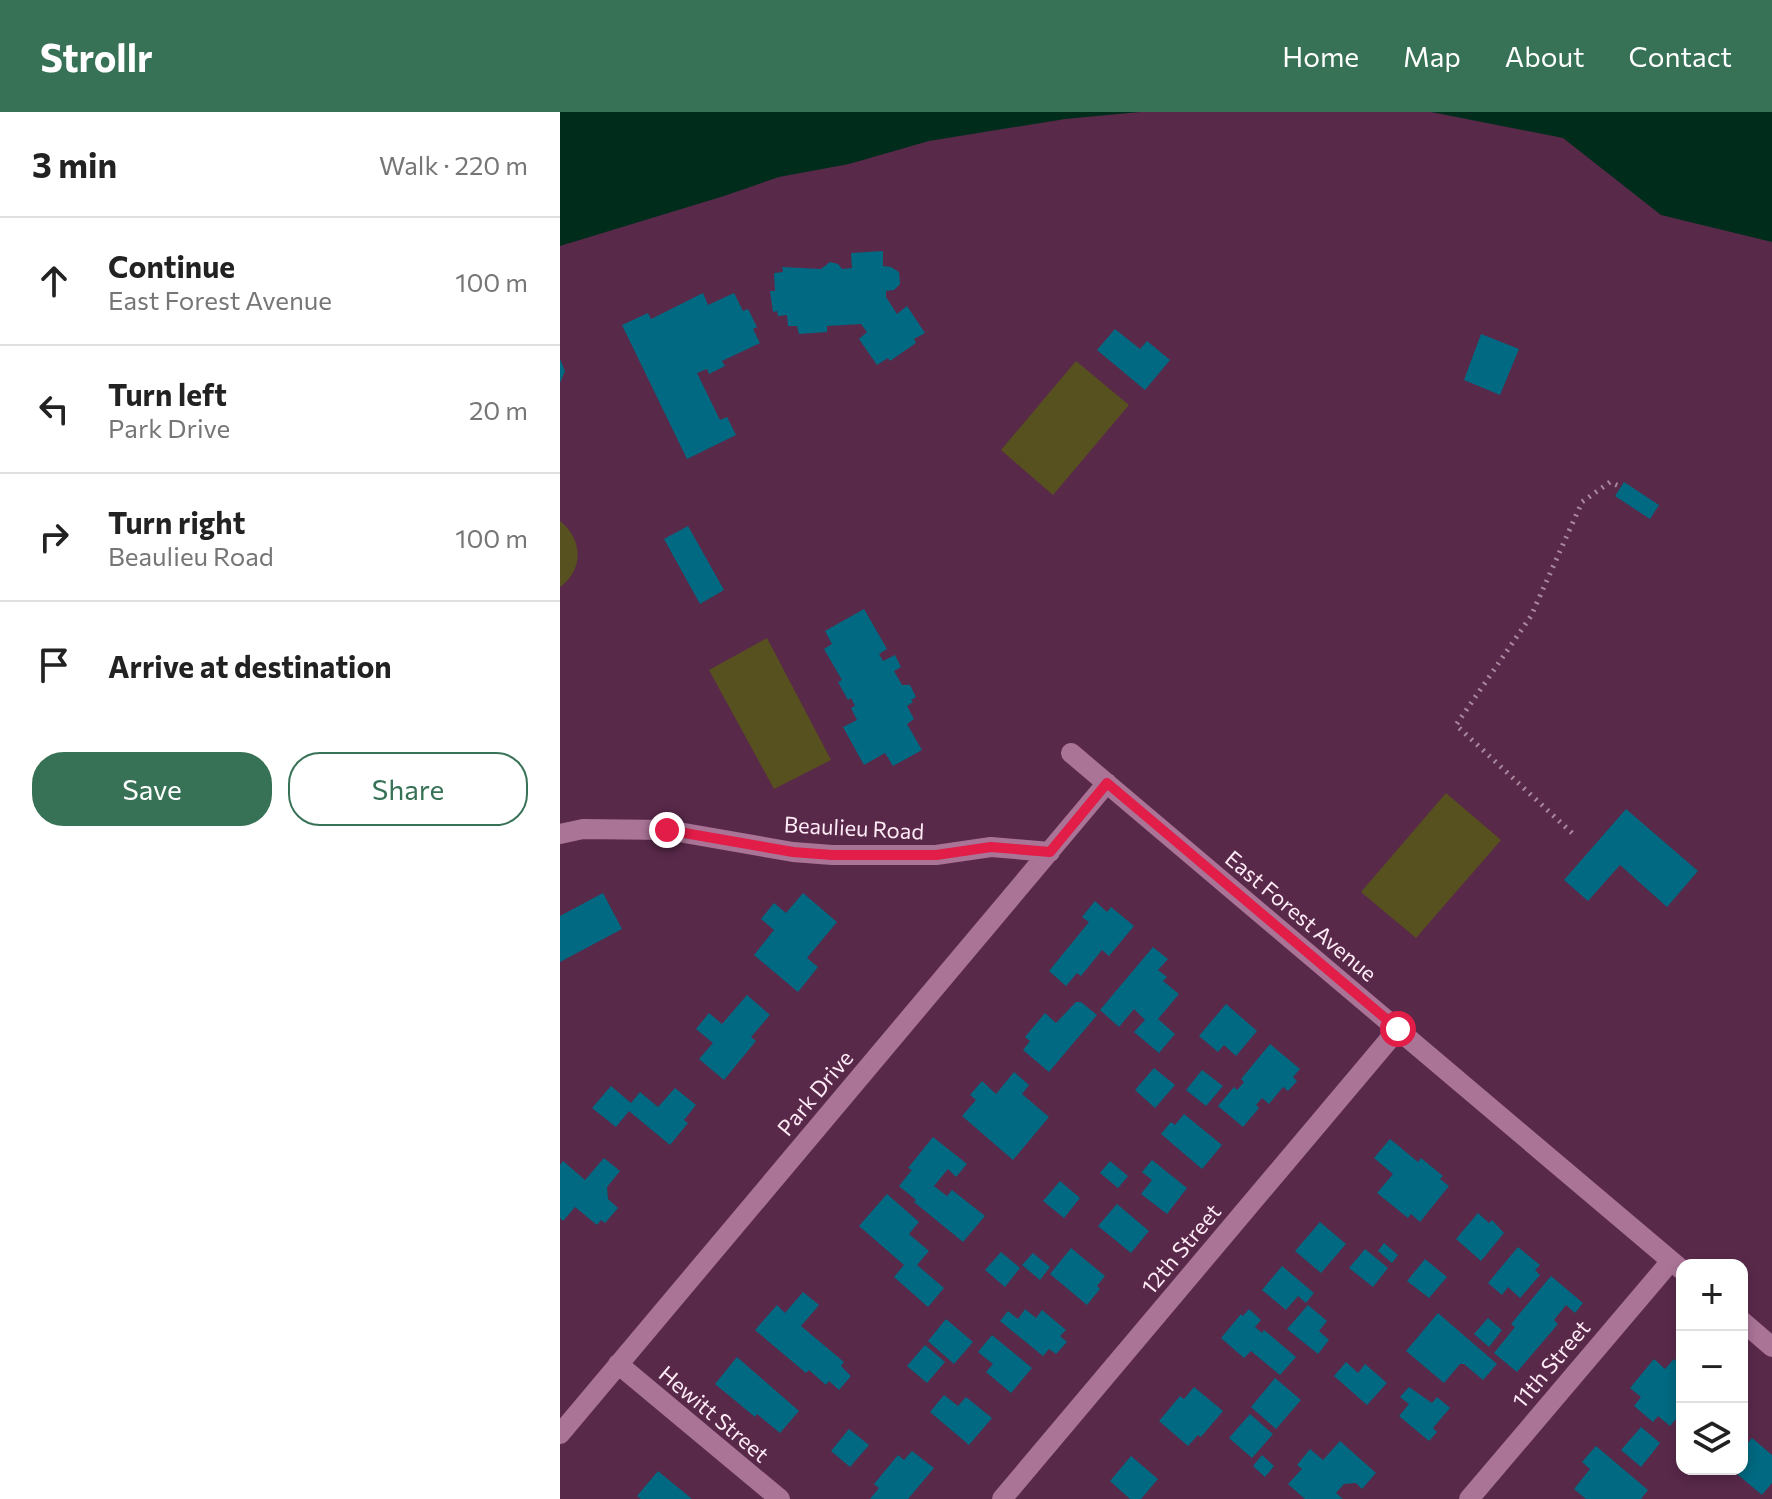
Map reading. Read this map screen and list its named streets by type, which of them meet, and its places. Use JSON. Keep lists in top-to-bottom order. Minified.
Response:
{"streets":{"street":["Beaulieu Road","East Forest Avenue","Park Drive","12th Street","11th Street","Hewitt Street"]},"crossings":[["Beaulieu Road","Park Drive"],["East Forest Avenue","Park Drive"],["East Forest Avenue","12th Street"],["East Forest Avenue","11th Street"],["Park Drive","Hewitt Street"]],"page":{"header":"Strollr","nav":["Home","Map","About","Contact"],"heading":["3 min","Walk · 220 m"],"list":[["Continue","East Forest Avenue","100 m"],["Turn left","Park Drive","20 m"],["Turn right","Beaulieu Road","100 m"],"Arrive at destination"],"buttons":["Save","Share"],"map_buttons":["+","−"]}}
